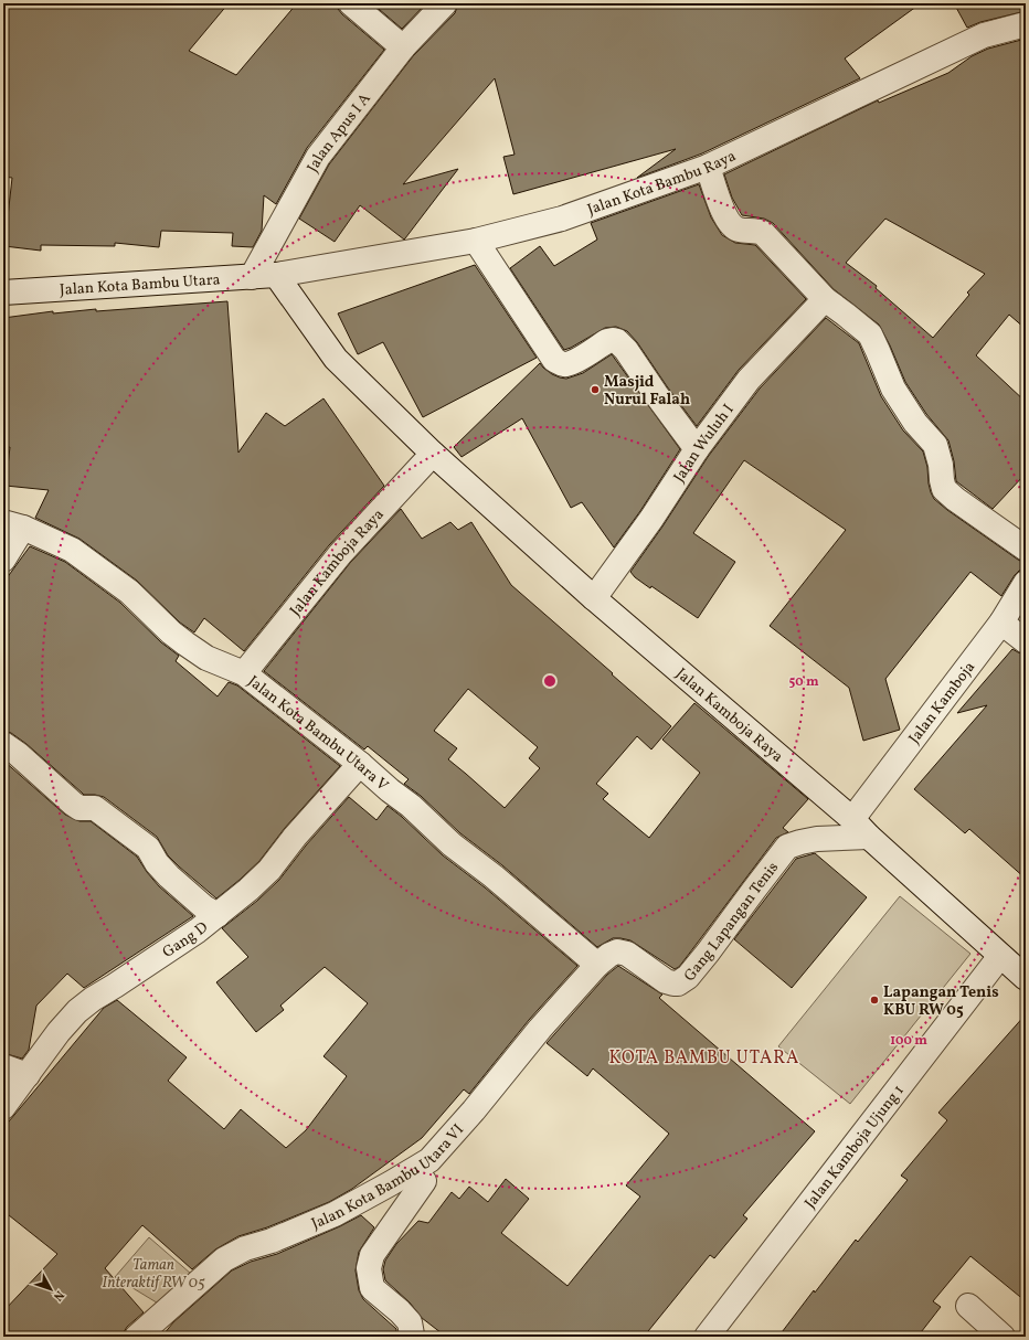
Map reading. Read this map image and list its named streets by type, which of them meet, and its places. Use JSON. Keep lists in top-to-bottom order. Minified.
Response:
{"streets":{"street":["Jalan Apus I A","Jalan Kota Bambu Raya","Jalan Kota Bambu Utara","Jalan Wuluh I","Jalan Kamboja Raya","Jalan Kamboja","Jalan Kota Bambu Utara V","Gang Lapangan Tenis","Gang D","Jalan Kamboja Ujung 1","Jalan Kota Bambu Utara VI"]},"crossings":[["Jalan Apus I A","Jalan Kota Bambu Utara"],["Jalan Kota Bambu Raya","Jalan Kota Bambu Utara"],["Jalan Kota Bambu Raya","Jalan Kamboja Raya"],["Jalan Kota Bambu Utara","Jalan Kamboja Raya"],["Jalan Wuluh I","Jalan Kamboja Raya"],["Jalan Kamboja Raya","Jalan Kamboja"],["Jalan Kamboja Raya","Jalan Kota Bambu Utara V"],["Jalan Kamboja Raya","Gang Lapangan Tenis"],["Jalan Kamboja Raya","Jalan Kamboja Ujung 1"],["Jalan Kota Bambu Utara V","Gang Lapangan Tenis"],["Jalan Kota Bambu Utara V","Gang D"],["Jalan Kota Bambu Utara V","Jalan Kota Bambu Utara VI"],["Gang Lapangan Tenis","Jalan Kota Bambu Utara VI"]],"districts":["KOTA BAMBU UTARA"],"parks":["Taman Interaktif RW 05"],"places":["Masjid Nurul Falah","Lapangan Tenis KBU RW 05"],"north":"bottom right","rings":["50 m","100 m"]}
